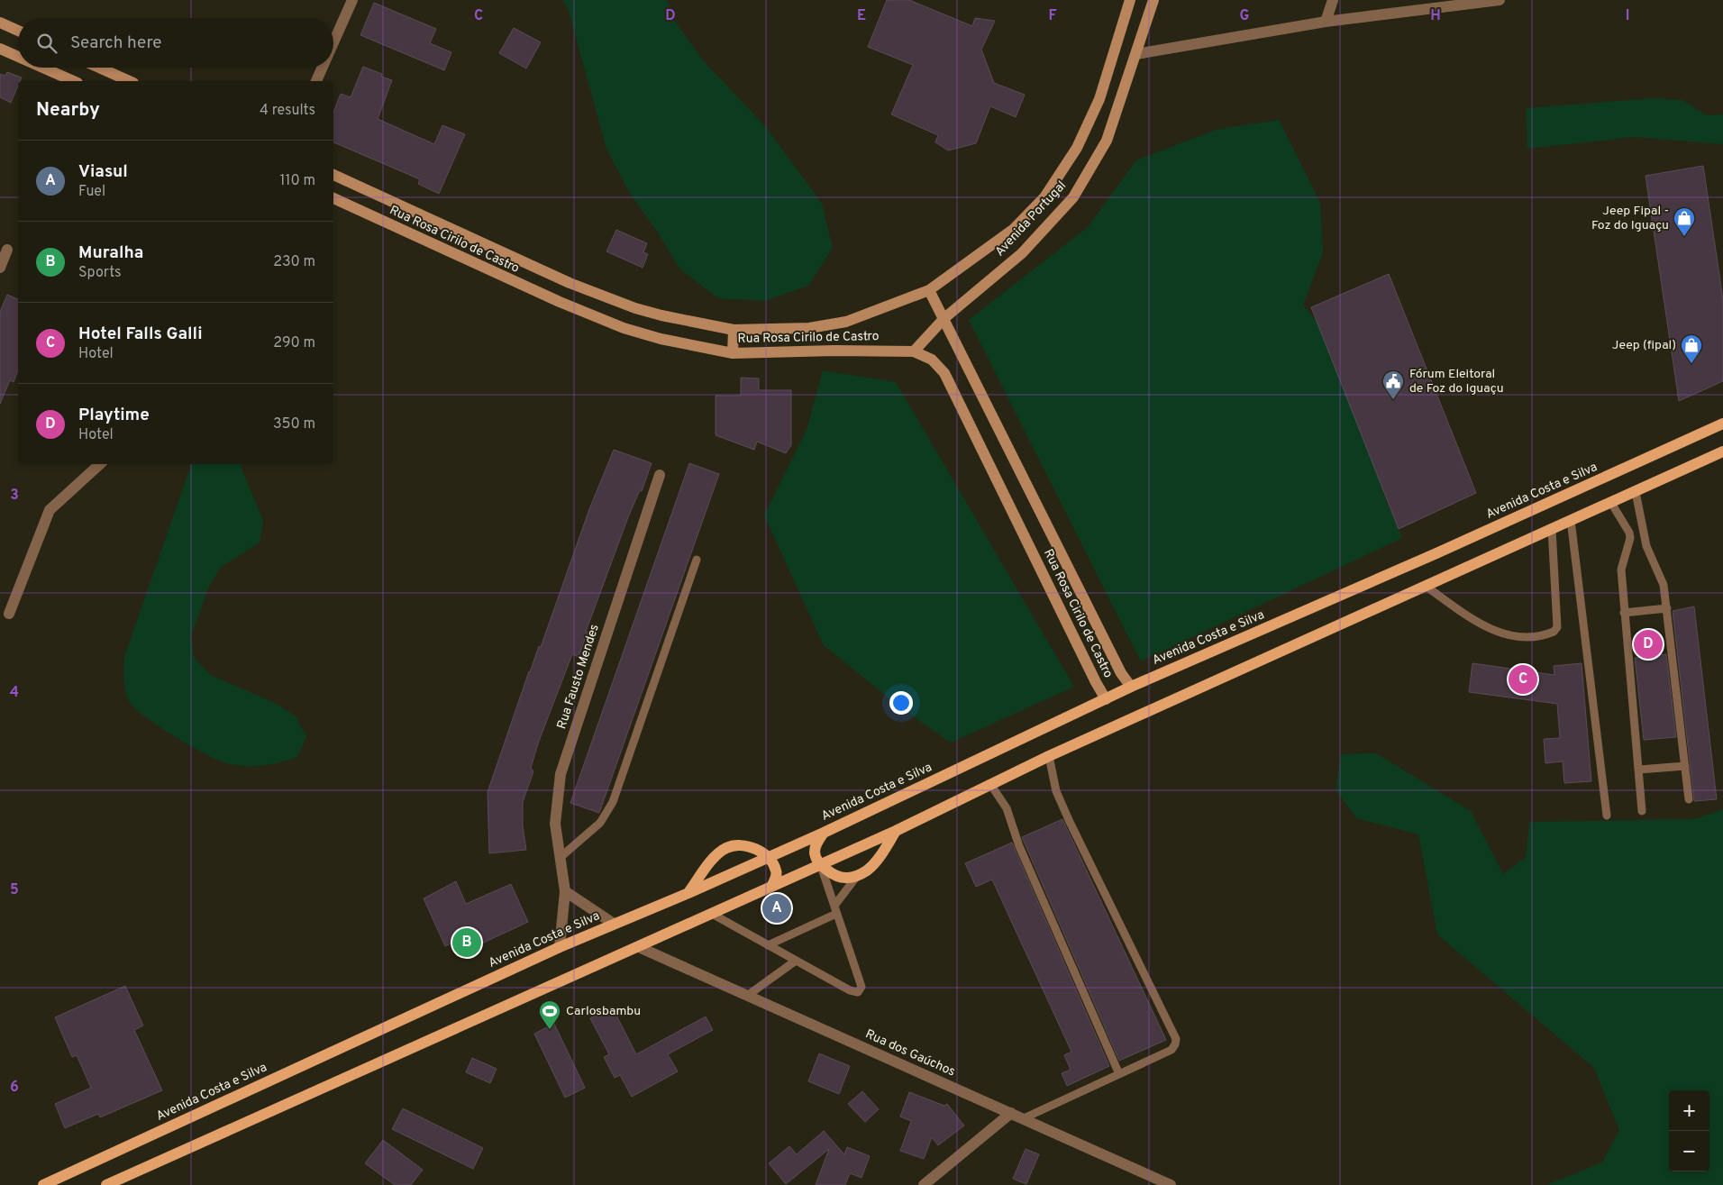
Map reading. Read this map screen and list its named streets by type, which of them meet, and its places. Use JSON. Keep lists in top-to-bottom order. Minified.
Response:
{"streets":{"main road":["Avenida Portugal","Rua Rosa Cirilo de Castro","Avenida Costa e Silva"],"street":["Rua Fausto Mendes","Rua dos Gaúchos"]},"crossings":[["Avenida Portugal","Rua Rosa Cirilo de Castro"],["Rua Rosa Cirilo de Castro","Avenida Costa e Silva"],["Avenida Costa e Silva","Rua Fausto Mendes"]],"places":{"shop":["Jeep Fipal - Foz do Iguaçu","Jeep (fipal)"],"public building":["Fórum Eleitoral de Foz do Iguaçu"],"sports":["Carlosbambu"]},"page":{"search":"Search here","heading":["Nearby","4 results"],"list":[{"mark":"A","name":"Viasul","note":"Fuel","value":"110 m"},{"mark":"B","name":"Muralha","note":"Sports","value":"230 m"},{"mark":"C","name":"Hotel Falls Galli","note":"Hotel","value":"290 m"},{"mark":"D","name":"Playtime","note":"Hotel","value":"350 m"}],"pins":["D","C","A","B"],"map_buttons":["+","−"]},"grid":{"columns":["C","D","E","F","G","H","I"],"rows":["3","4","5","6"]}}
